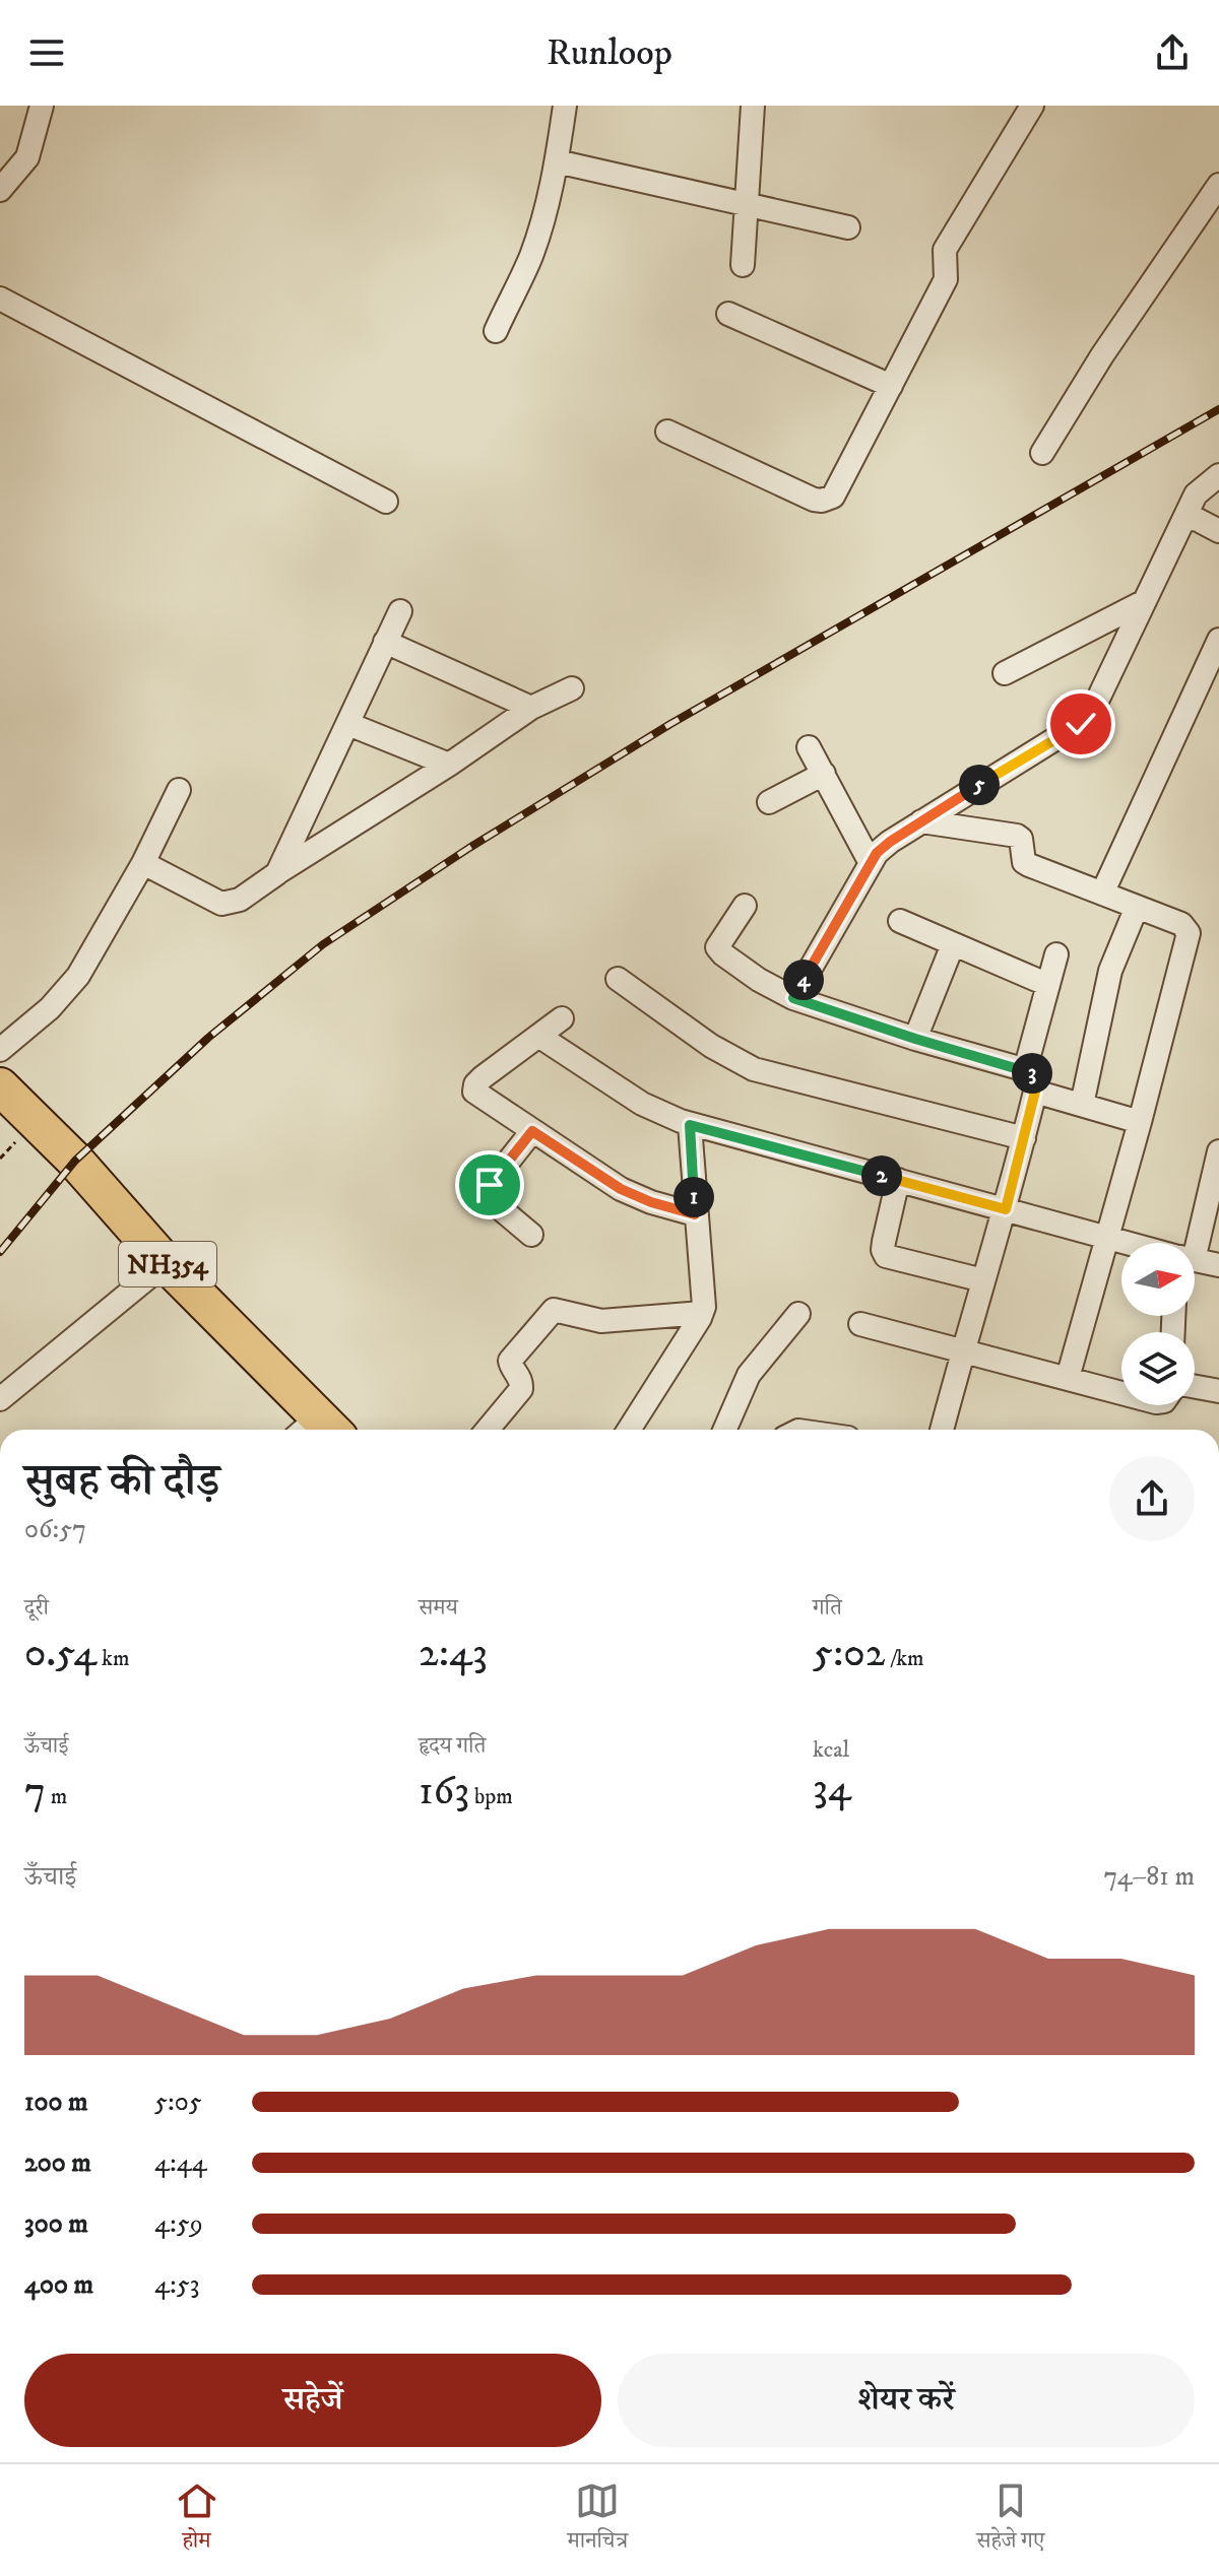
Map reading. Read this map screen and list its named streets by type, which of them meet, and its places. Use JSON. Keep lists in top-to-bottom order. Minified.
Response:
{"streets":{"highway":["NH354"]},"north":"right","page":{"header":"Runloop","pins":["5","4","3","2","1"],"heading":["सुबह की दौड़","06:57"],"stats":[["दूरी","0.54 km"],["समय","2:43"],["गति","5:02 /km"],["ऊँचाई","7 m"],["हृदय गति","163 bpm"],["kcal","34"]],"chart":["ऊँचाई","74–81 m"],"list":[{"name":"100 m","note":"5:05"},{"name":"200 m","note":"4:44"},{"name":"300 m","note":"4:59"},{"name":"400 m","note":"4:53"}],"buttons":["सहेजें","शेयर करें"],"tabs":["होम","मानचित्र","सहेजे गए"]}}
